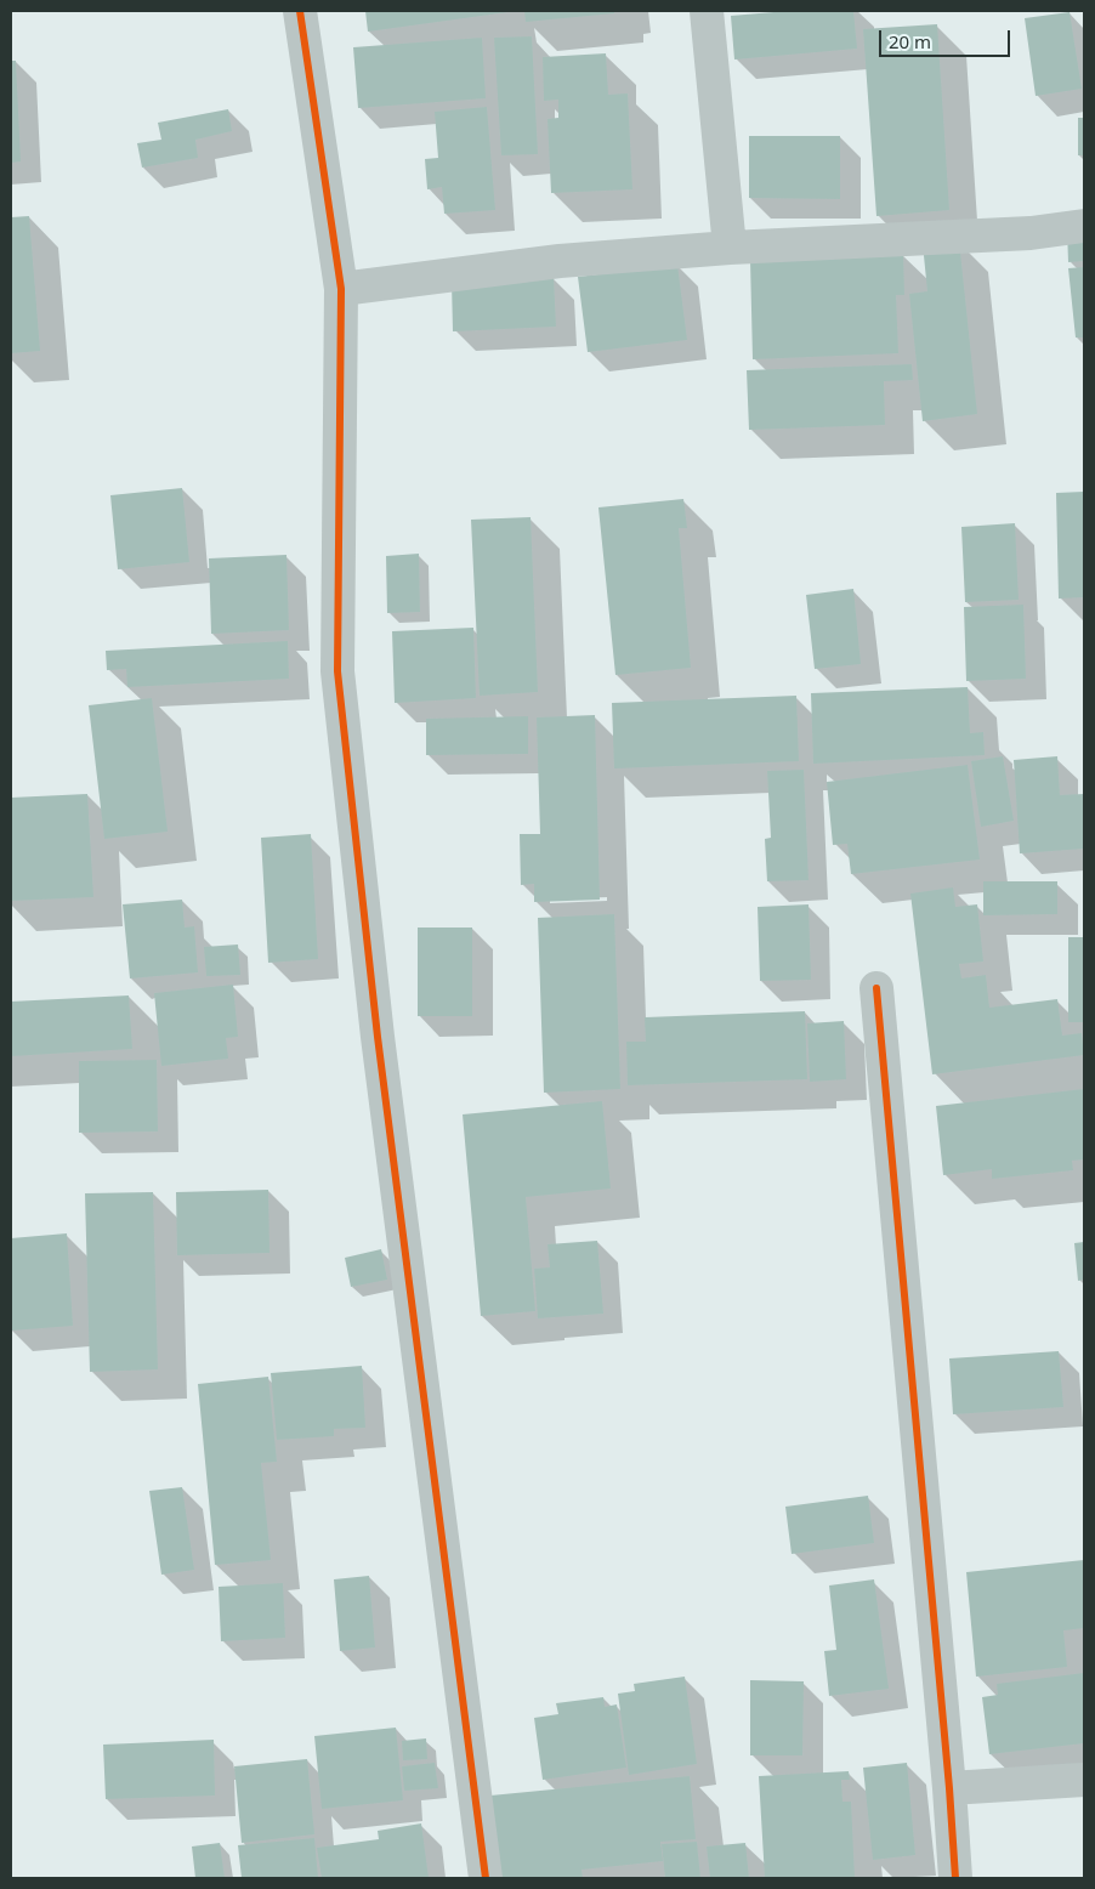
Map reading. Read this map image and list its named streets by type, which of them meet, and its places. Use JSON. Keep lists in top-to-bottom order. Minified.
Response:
{"scale_bar":"20 m"}
